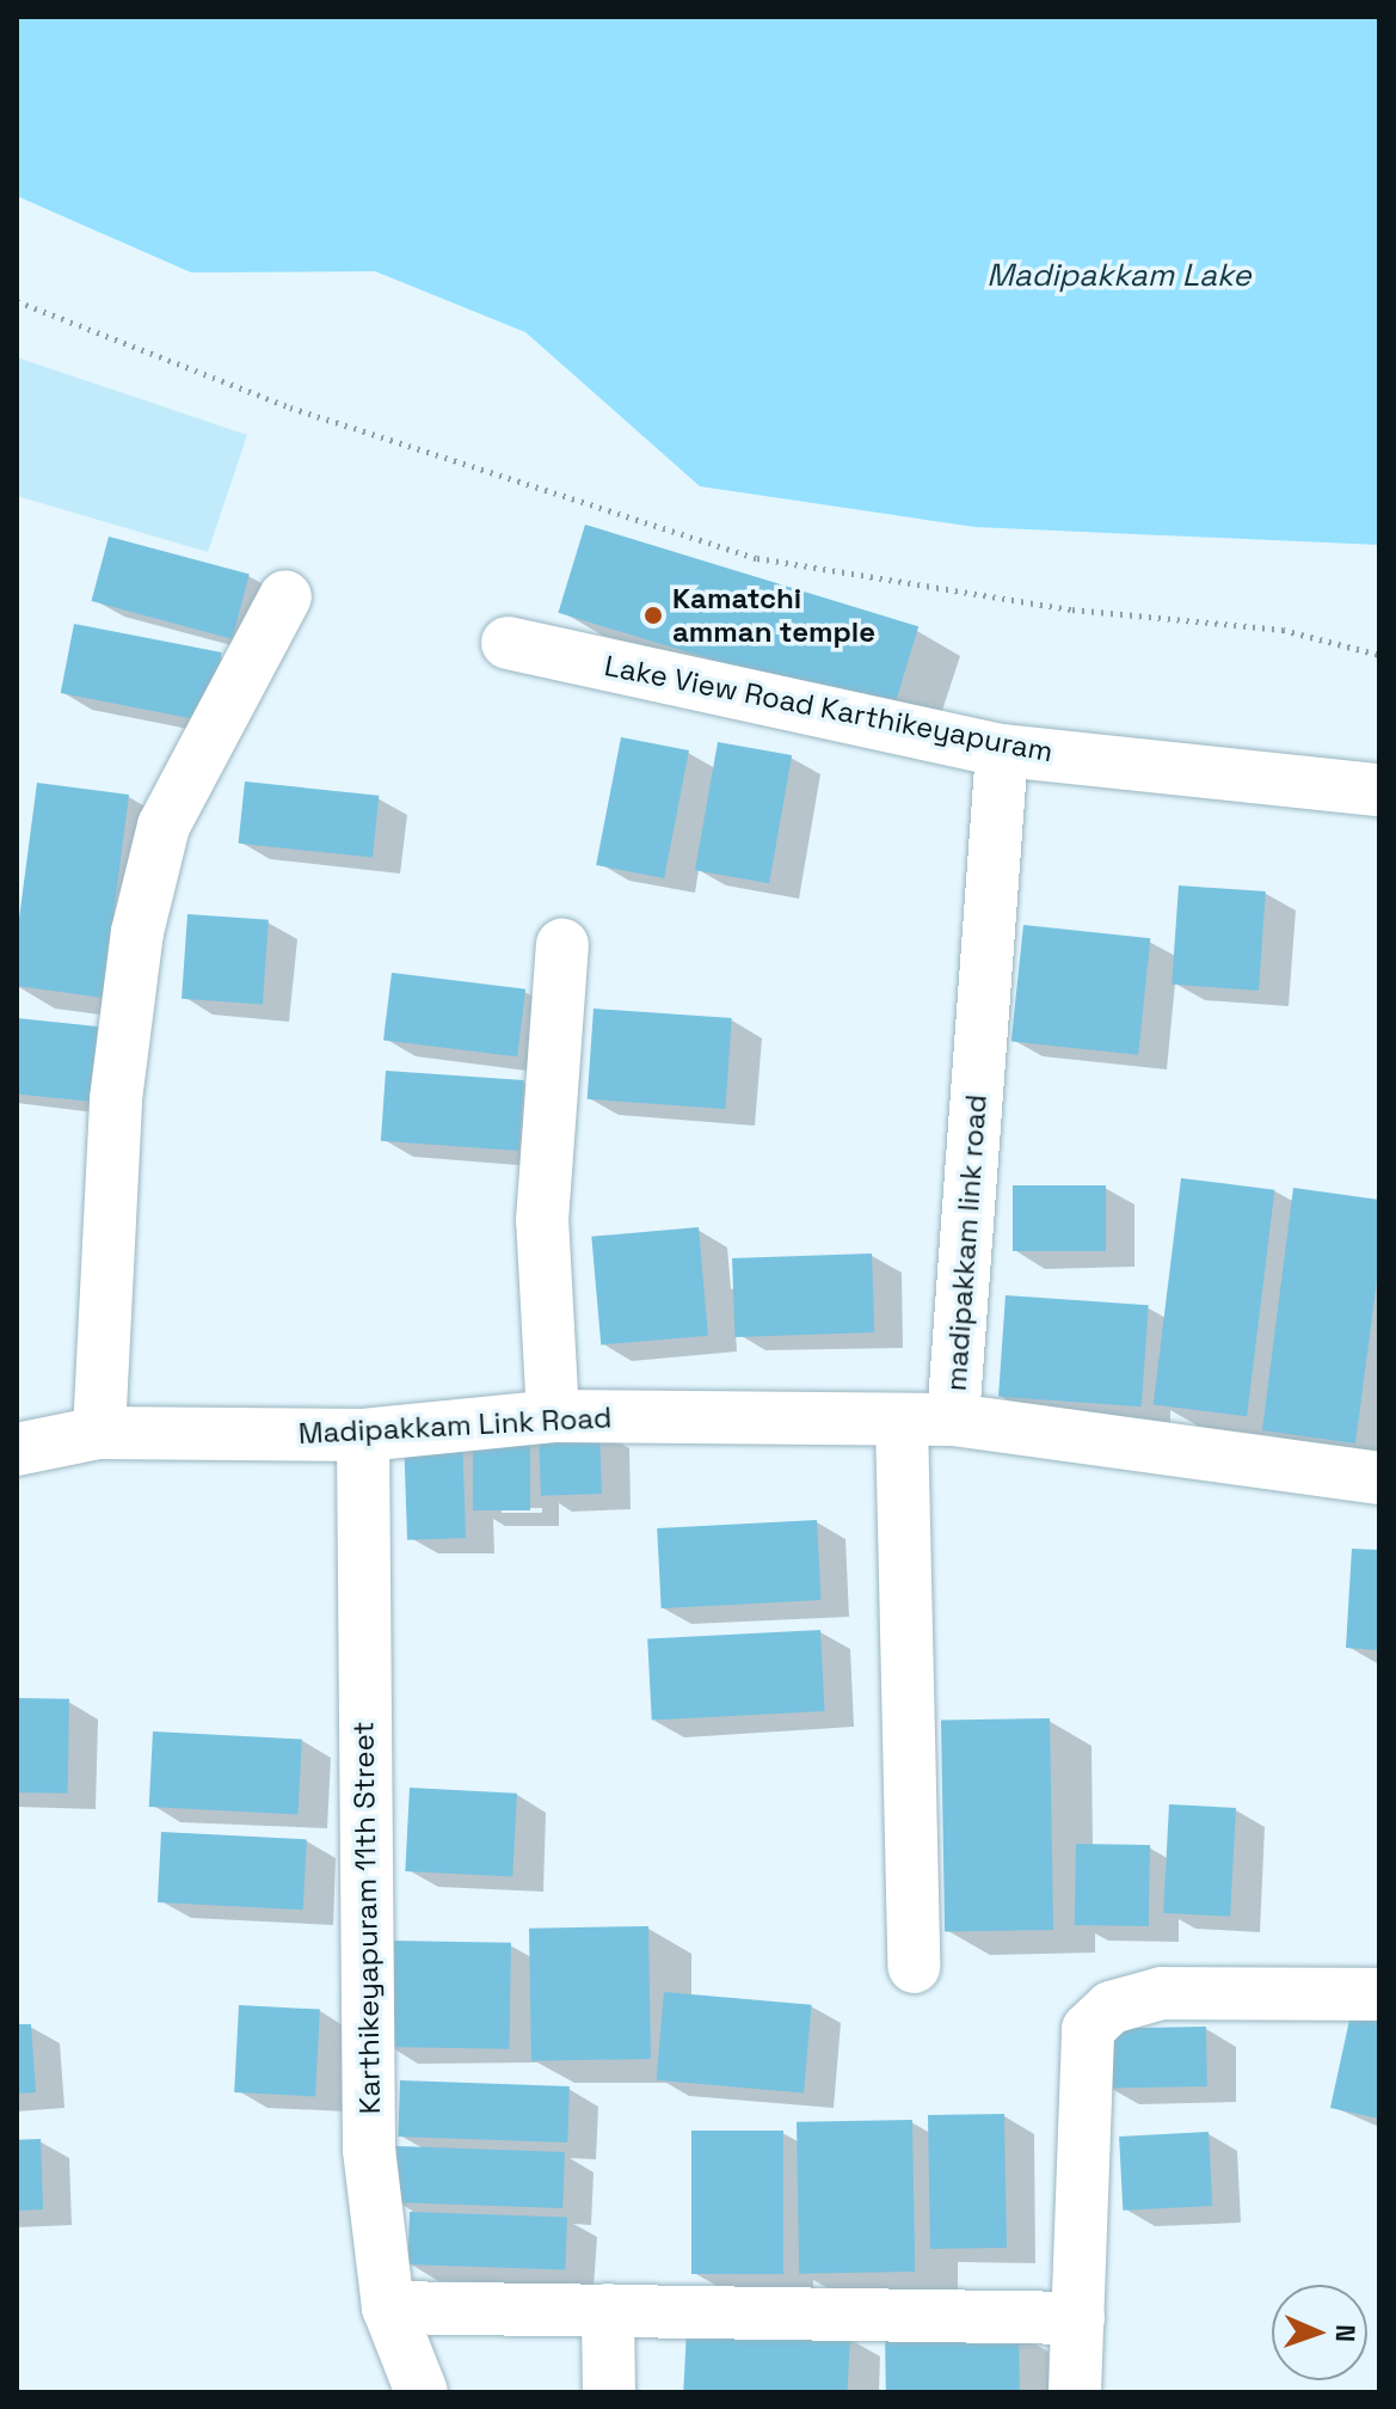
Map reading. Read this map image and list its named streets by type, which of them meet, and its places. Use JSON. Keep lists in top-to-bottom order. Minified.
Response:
{"streets":{"street":["Lake View Road Karthikeyapuram","madipakkam link road","Madipakkam Link Road","Karthikeyapuram 11th Street"]},"crossings":[["Lake View Road Karthikeyapuram","madipakkam link road"],["madipakkam link road","Madipakkam Link Road"],["Madipakkam Link Road","Karthikeyapuram 11th Street"]],"water":["Madipakkam Lake"],"places":["Kamatchi amman temple"],"north":"right"}
